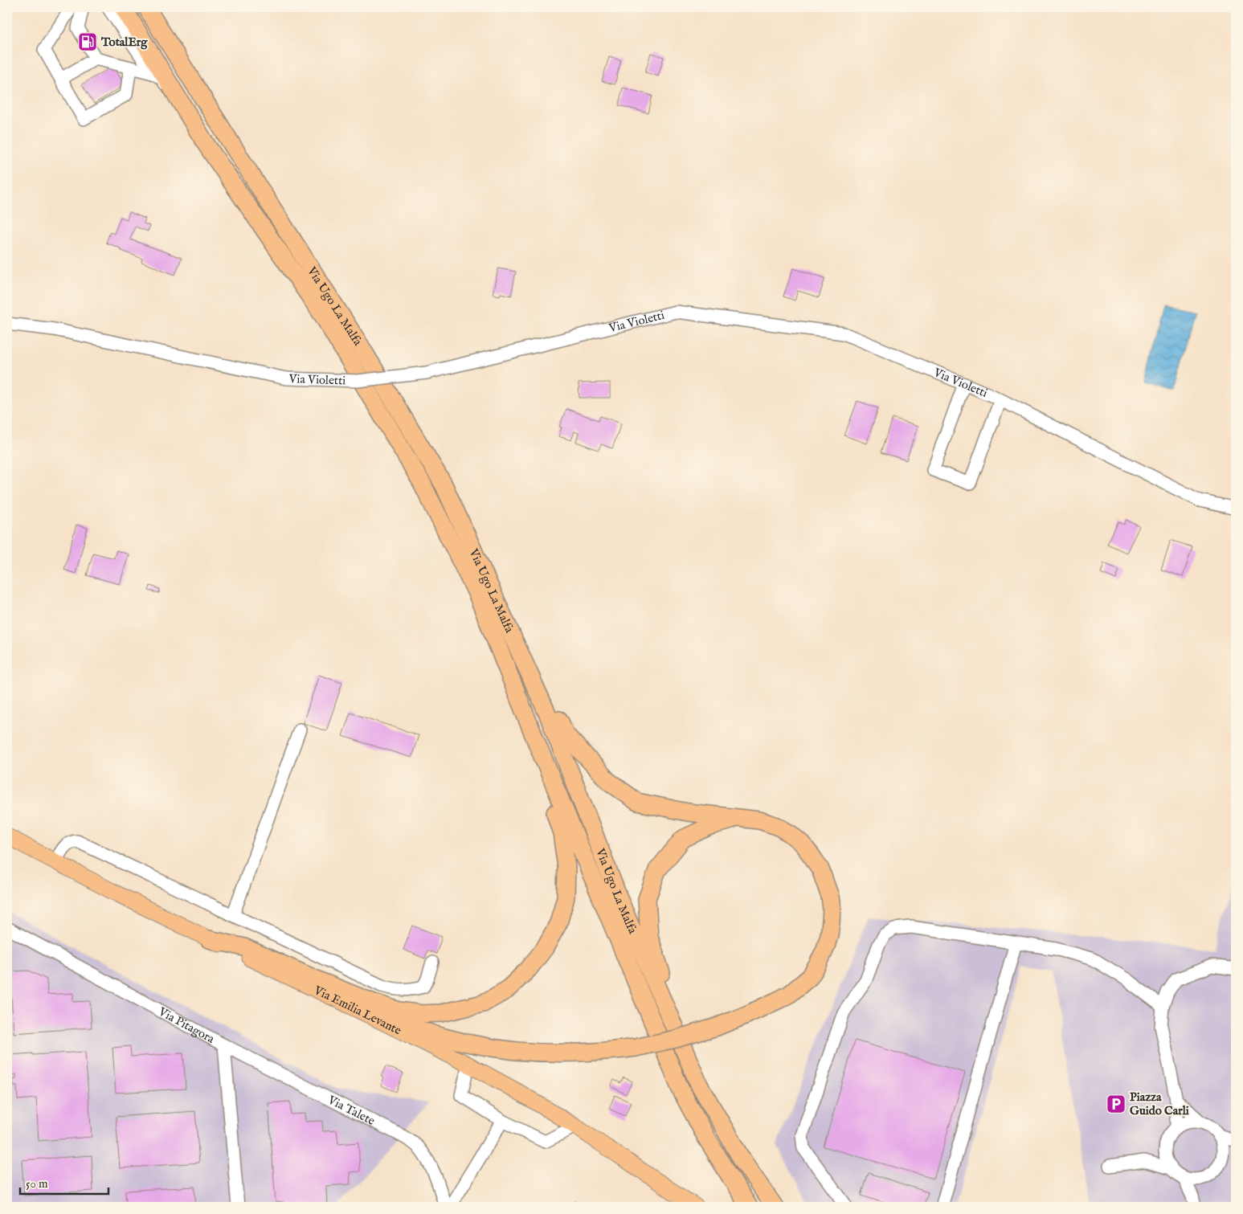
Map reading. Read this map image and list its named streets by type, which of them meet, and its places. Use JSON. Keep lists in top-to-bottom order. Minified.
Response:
{"streets":{"highway":["Via Ugo La Malfa"],"main road":["Via Emilia Levante"],"street":["Via Violetti","Via Pitagora","Via Talete"]},"crossings":[["Via Pitagora","Via Talete"]],"places":{"fuel station":["TotalErg"],"parking":["Piazza Guido Carli"]},"scale_bar":"50 m"}
